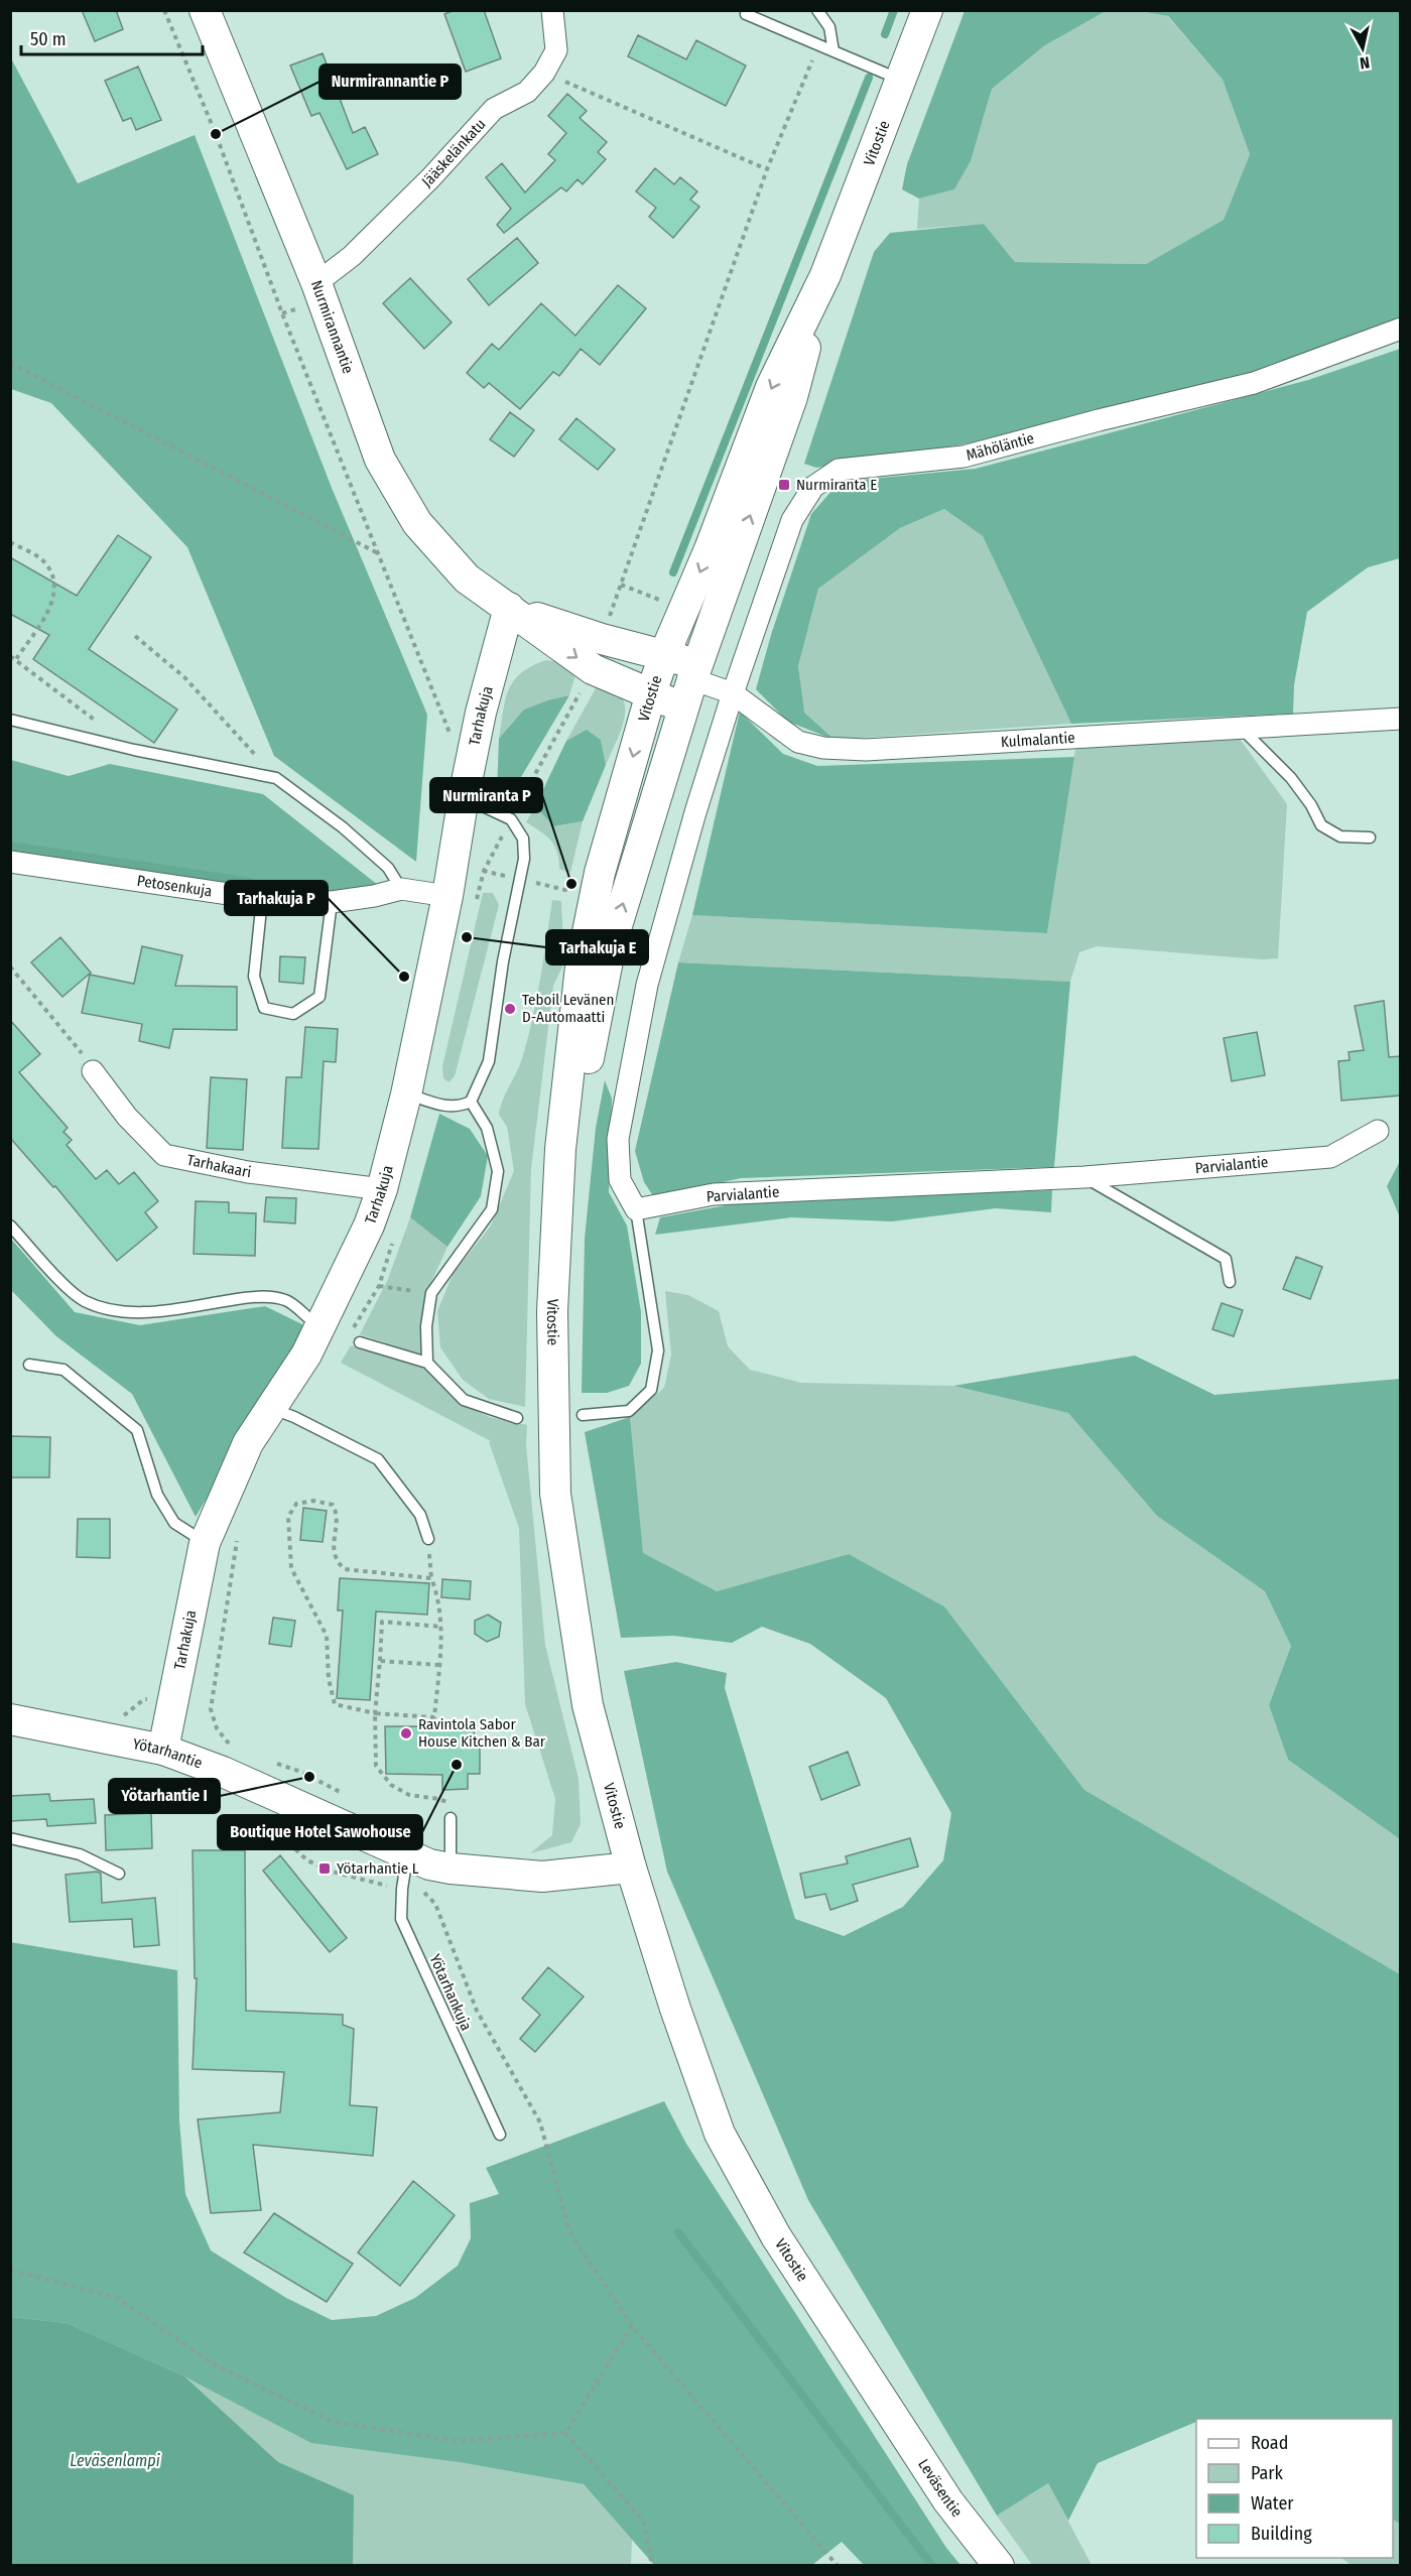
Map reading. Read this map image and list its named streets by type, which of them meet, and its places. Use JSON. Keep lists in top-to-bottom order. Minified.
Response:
{"streets":{"main road":["Vitostie","Nurmirannantie","Tarhakuja","Yötarhantie","Leväsentie"],"street":["Jääskelänkatu","Mähöläntie","Kulmalantie","Petosenkuja","Tarhakaari","Parvialantie"],"lane":["Yötarhankuja"]},"crossings":[["Vitostie","Nurmirannantie"],["Vitostie","Kulmalantie"],["Vitostie","Yötarhantie"],["Vitostie","Leväsentie"],["Jääskelänkatu","Nurmirannantie"],["Nurmirannantie","Tarhakuja"],["Nurmirannantie","Kulmalantie"],["Mähöläntie","Kulmalantie"],["Tarhakuja","Petosenkuja"],["Tarhakuja","Tarhakaari"],["Tarhakuja","Yötarhantie"],["Yötarhantie","Yötarhankuja"]],"water":["Leväsenlampi"],"places":{"other":["Nurmirannantie P","Nurmiranta P","Tarhakuja E","Tarhakuja P","Teboil Levänen D-Automaatti","Ravintola Sabor House Kitchen & Bar","Boutique Hotel Sawohouse","Yötarhantie I"],"transit":["Nurmiranta E","Yötarhantie L"]},"legend":["Road","Park","Water","Building"],"scale_bar":"50 m","north":"bottom"}
